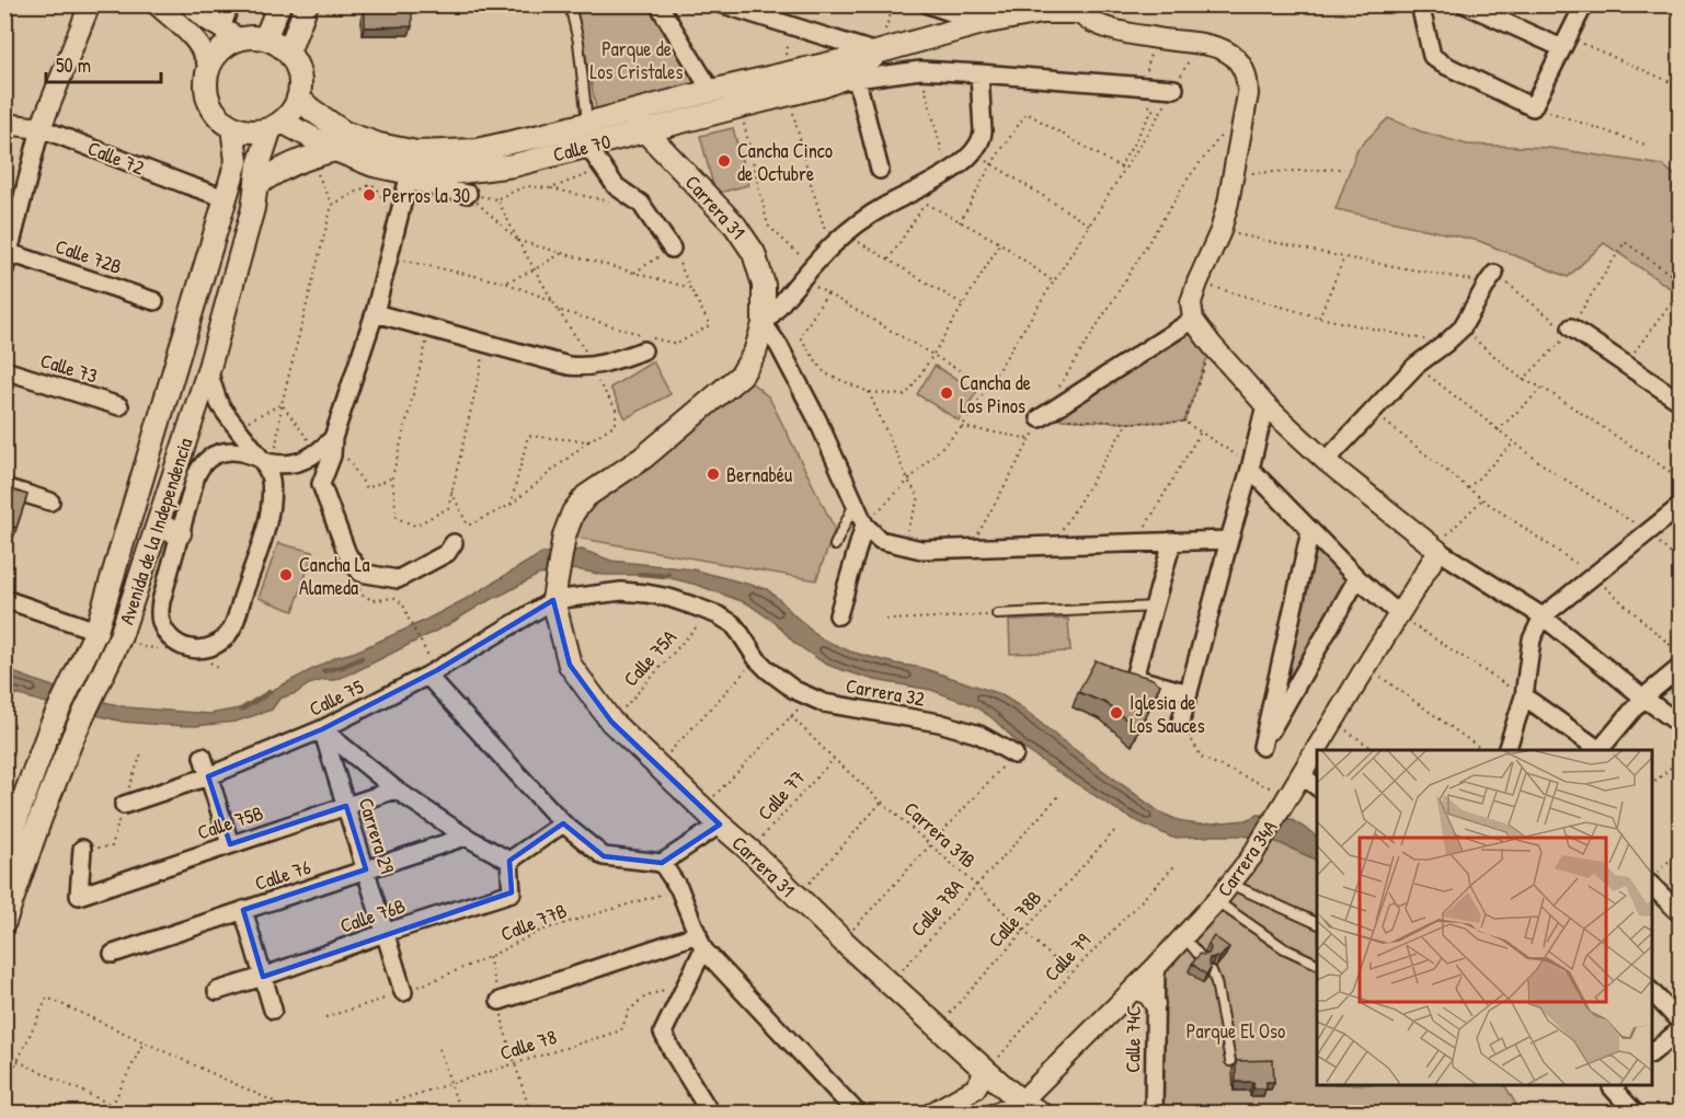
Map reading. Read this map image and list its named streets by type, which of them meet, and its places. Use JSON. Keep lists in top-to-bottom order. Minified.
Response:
{"streets":{"main road":["Calle 70","Carrera 31","Avenida de la Independencia"],"street":["Calle 72","Calle 72B","Calle 73","Carrera 32","Calle 75","Calle 75B","Carrera 29","Carrera 34A","Calle 76","Calle 76B","Calle 74C"],"path":["Calle 75A","Calle 77","Carrera 31B","Calle 78A","Calle 78B","Calle 77B","Calle 79","Calle 78"]},"crossings":[["Calle 70","Carrera 31"],["Calle 70","Avenida de la Independencia"],["Calle 72","Avenida de la Independencia"],["Carrera 31","Calle 75A"],["Carrera 31","Calle 75"],["Carrera 31","Calle 77"],["Carrera 31","Carrera 31B"],["Carrera 31","Carrera 34A"],["Carrera 31","Calle 78A"],["Carrera 31","Calle 78B"],["Carrera 31","Calle 79"],["Calle 75","Carrera 29"],["Calle 77","Carrera 31B"],["Calle 75B","Carrera 29"],["Carrera 31B","Calle 78A"],["Carrera 31B","Calle 78B"],["Carrera 31B","Calle 79"],["Carrera 29","Calle 76"],["Carrera 29","Calle 76B"],["Carrera 29","Calle 77B"],["Carrera 34A","Calle 74C"]],"parks":["Parque de Los Cristales","Parque El Oso"],"places":["Cancha Cinco de Octubre","Perros la 30","Cancha de Los Pinos","Bernabéu","Cancha La Alameda","Iglesia de Los Sauces"],"scale_bar":"50 m"}
